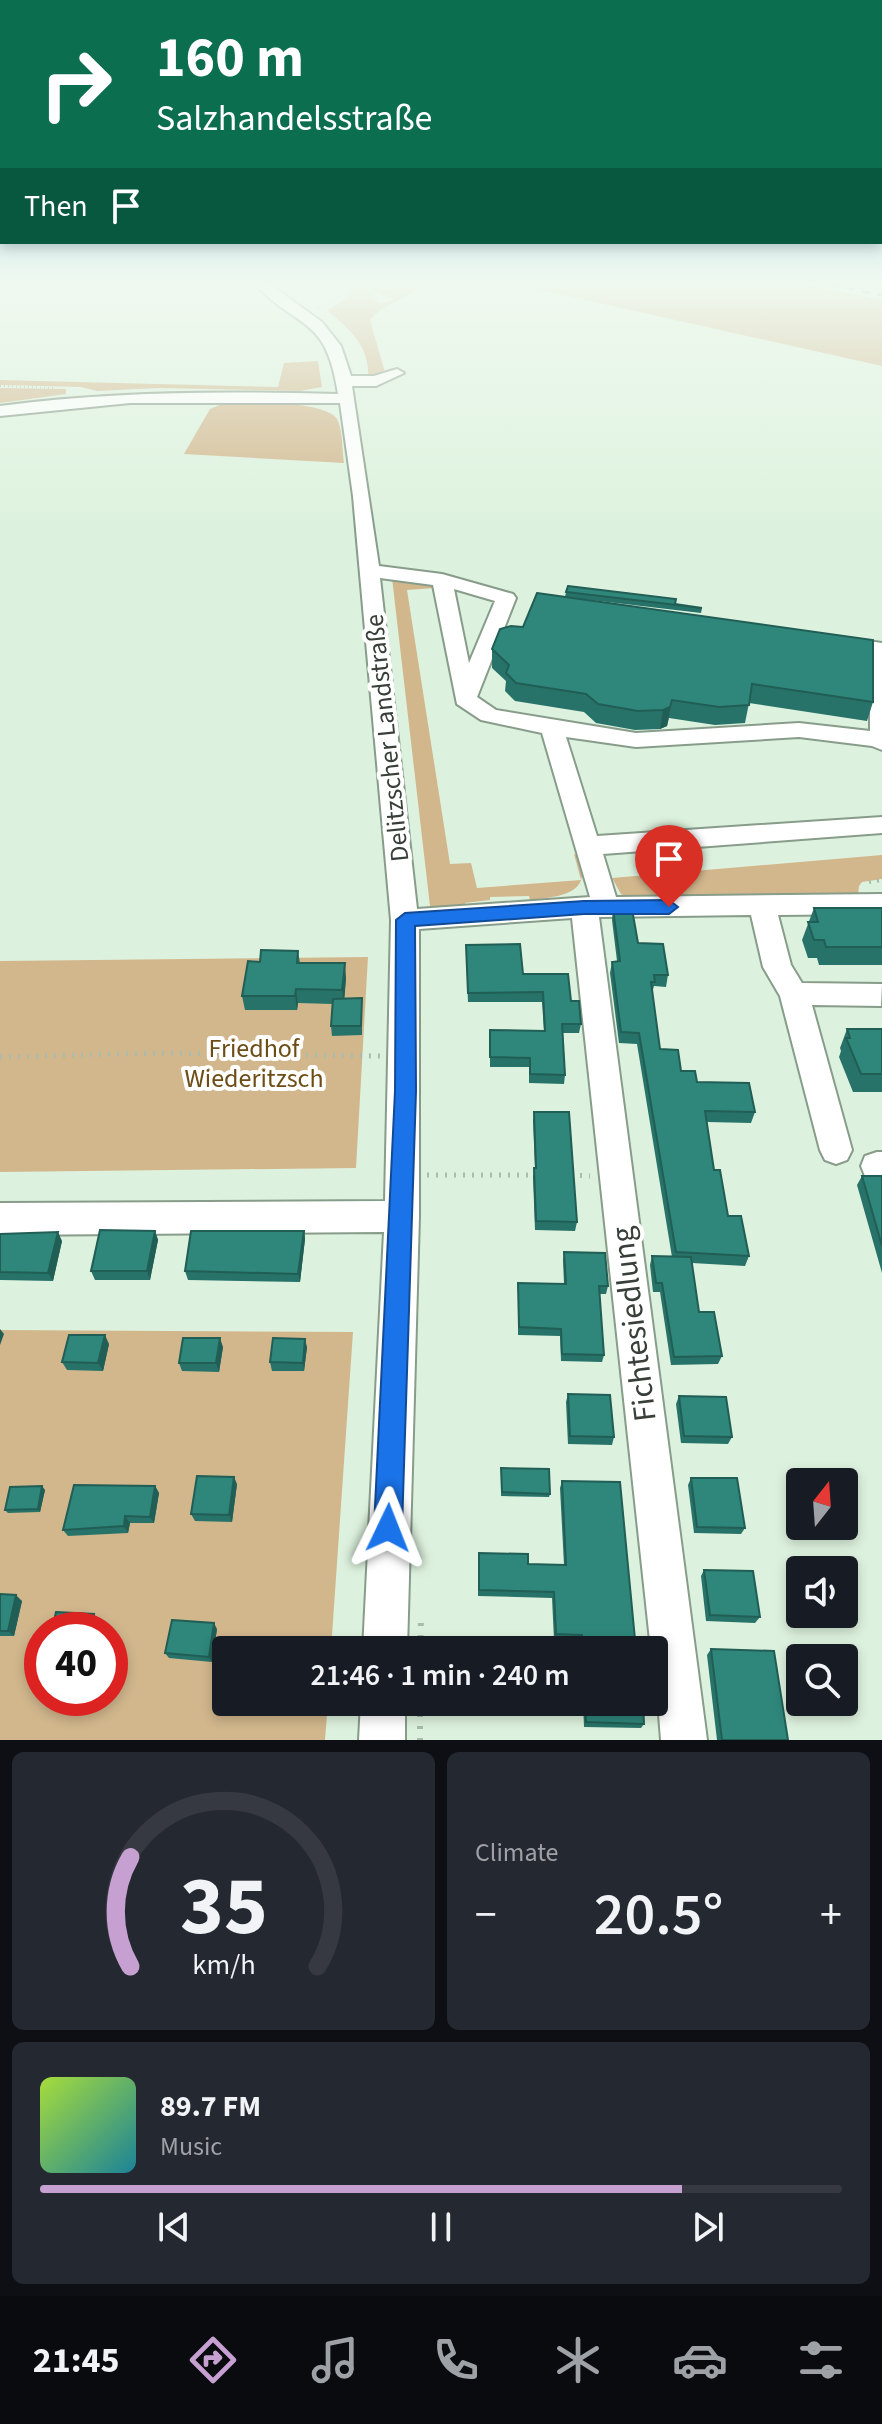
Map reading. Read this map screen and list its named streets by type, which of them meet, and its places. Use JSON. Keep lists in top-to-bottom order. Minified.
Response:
{"streets":{"street":["Delitzscher Landstraße","Fichtesiedlung"]},"parks":["Friedhof Wiederitzsch"],"north":"top","page":{"turn":["160 m","Salzhandelsstraße"],"then":"Then","limit":"40","trip":"21:46 · 1 min · 240 m","tile":"Climate","heat":["−","20.5°","+"],"song":["89.7 FM","Music"],"tabs":"21:45","gauge":["35","km/h"]}}
